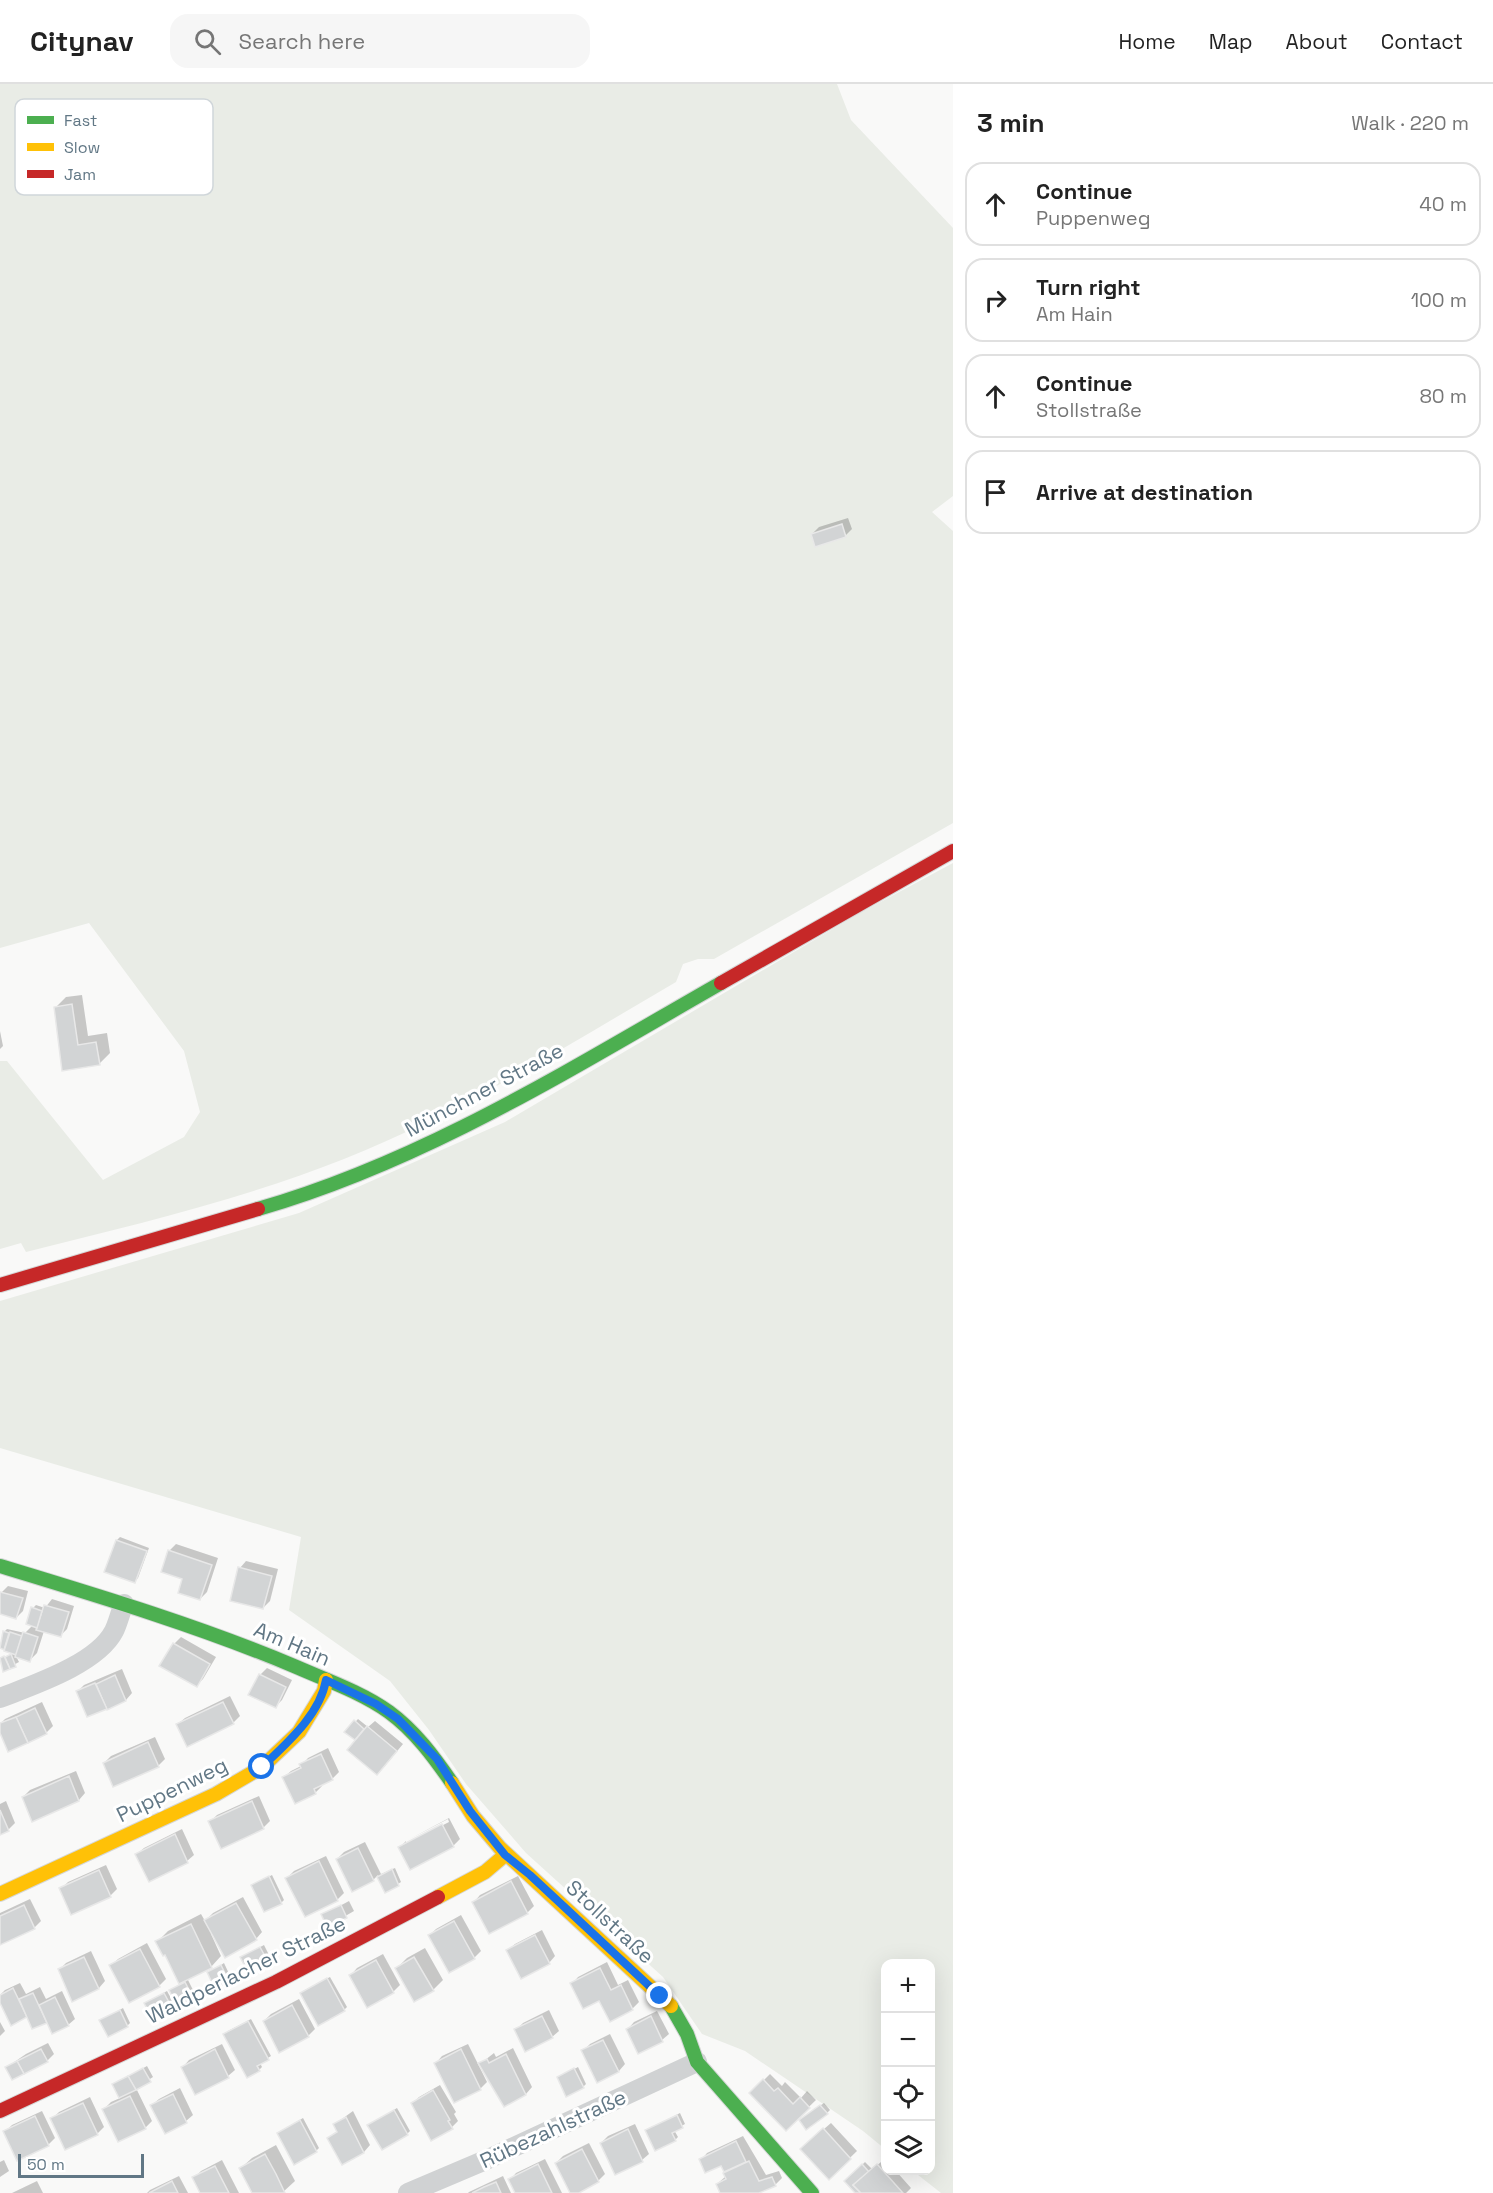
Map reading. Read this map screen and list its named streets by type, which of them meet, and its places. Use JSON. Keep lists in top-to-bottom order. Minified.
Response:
{"streets":{"street":["Münchner Straße","Am Hain","Puppenweg","Stollstraße","Waldperlacher Straße","Rübezahlstraße"]},"crossings":[["Am Hain","Puppenweg"],["Am Hain","Stollstraße"],["Am Hain","Waldperlacher Straße"],["Stollstraße","Waldperlacher Straße"],["Stollstraße","Rübezahlstraße"]],"legend":["Fast","Slow","Jam"],"scale_bar":"50 m","page":{"header":"Citynav","search":"Search here","nav":["Home","Map","About","Contact"],"heading":["3 min","Walk · 220 m"],"list":[["Continue","Puppenweg","40 m"],["Turn right","Am Hain","100 m"],["Continue","Stollstraße","80 m"],"Arrive at destination"],"map_buttons":["+","−"],"scale":"50 m"}}
